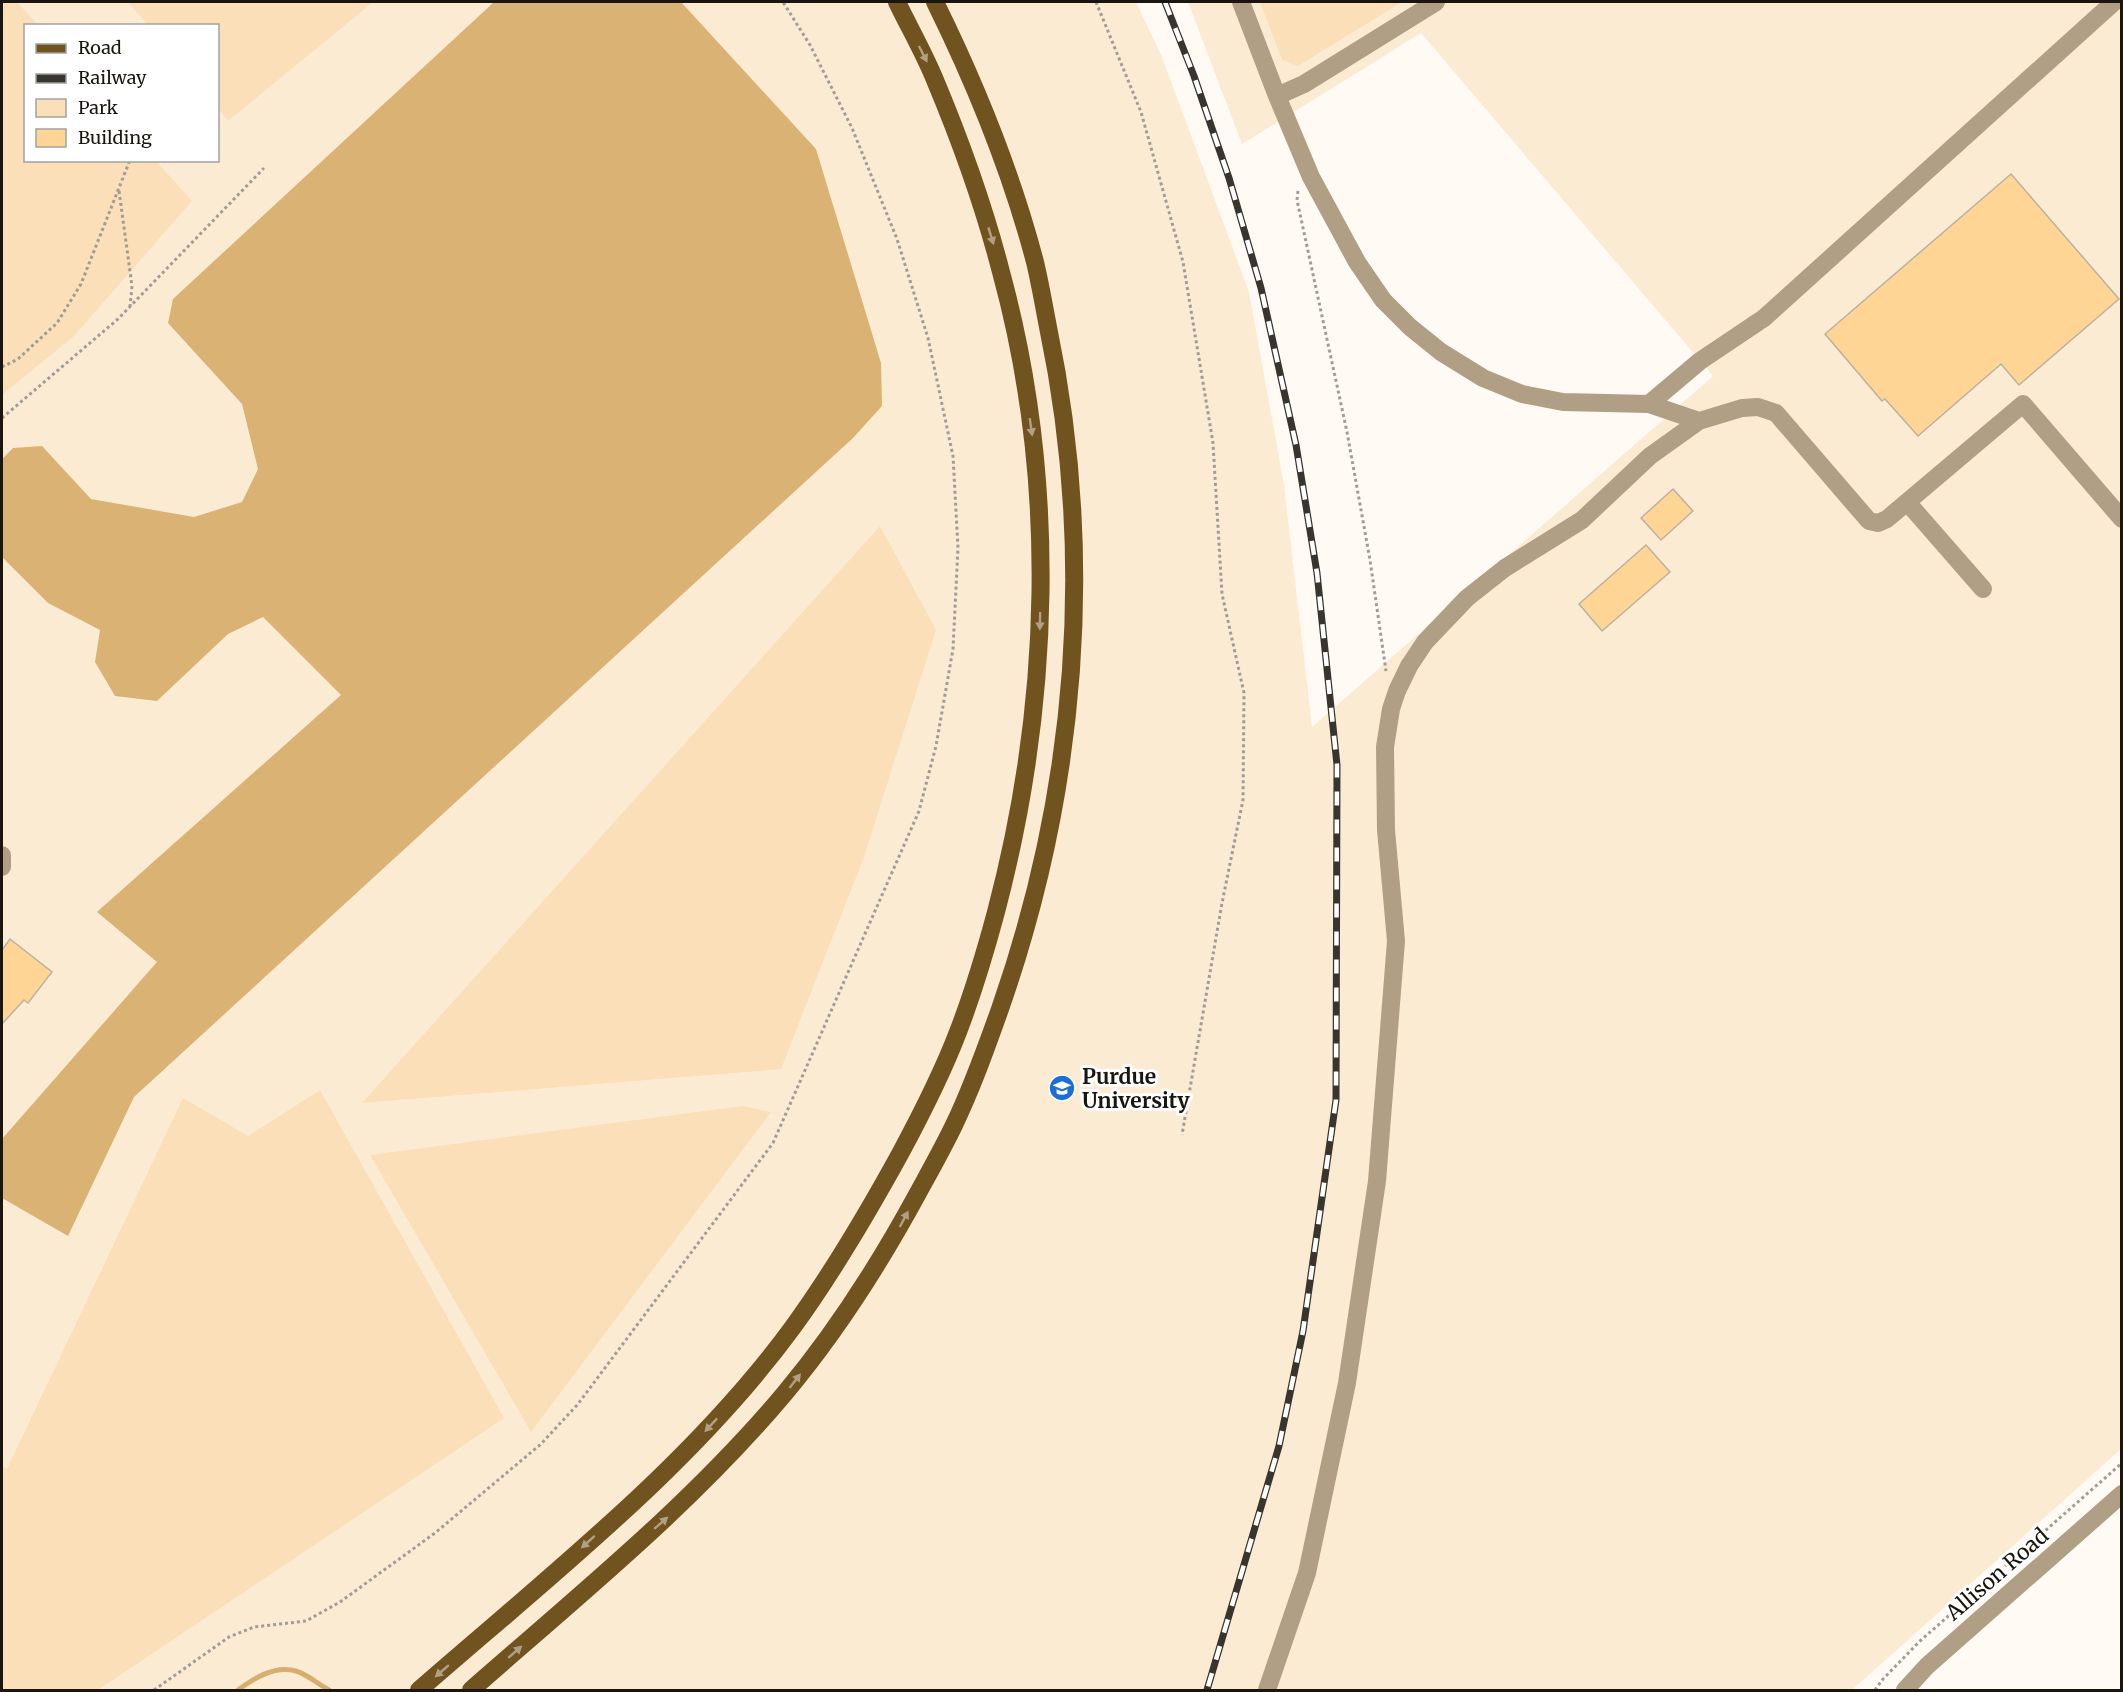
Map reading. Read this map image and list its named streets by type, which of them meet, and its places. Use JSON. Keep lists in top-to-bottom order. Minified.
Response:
{"streets":{"street":["Allison Road"]},"places":{"school or university":["Purdue University"]},"legend":["Road","Railway","Park","Building"]}
